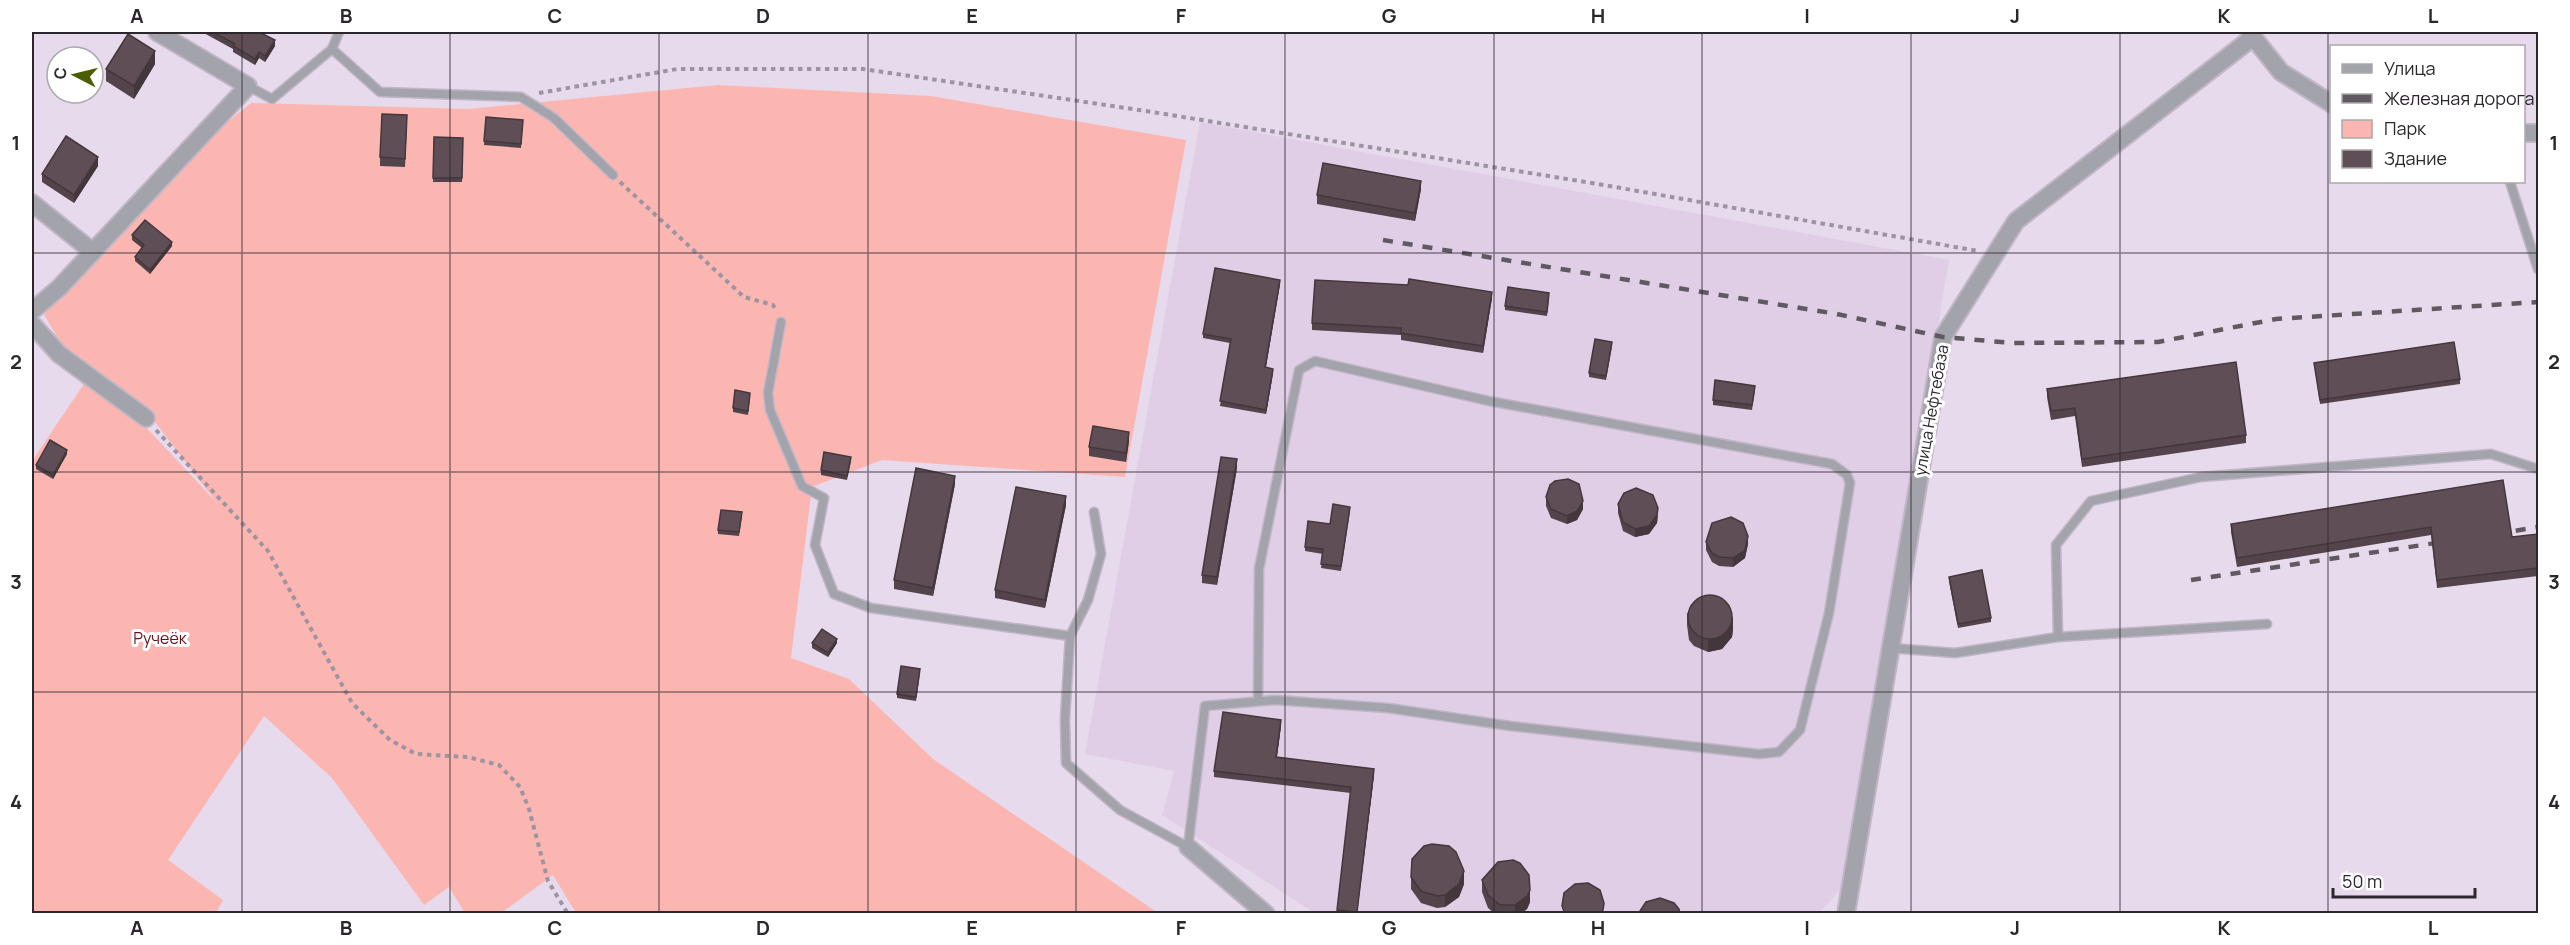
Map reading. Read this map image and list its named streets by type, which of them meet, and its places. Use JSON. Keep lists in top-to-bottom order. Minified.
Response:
{"streets":{"street":["улица Нефтебаза"]},"parks":["Ручеёк"],"legend":["Улица","Железная дорога","Парк","Здание"],"scale_bar":"50 m","north":"left","grid":{"columns":["A","B","C","D","E","F","G","H","I","J","K","L"],"rows":["1","2","3","4"]}}
